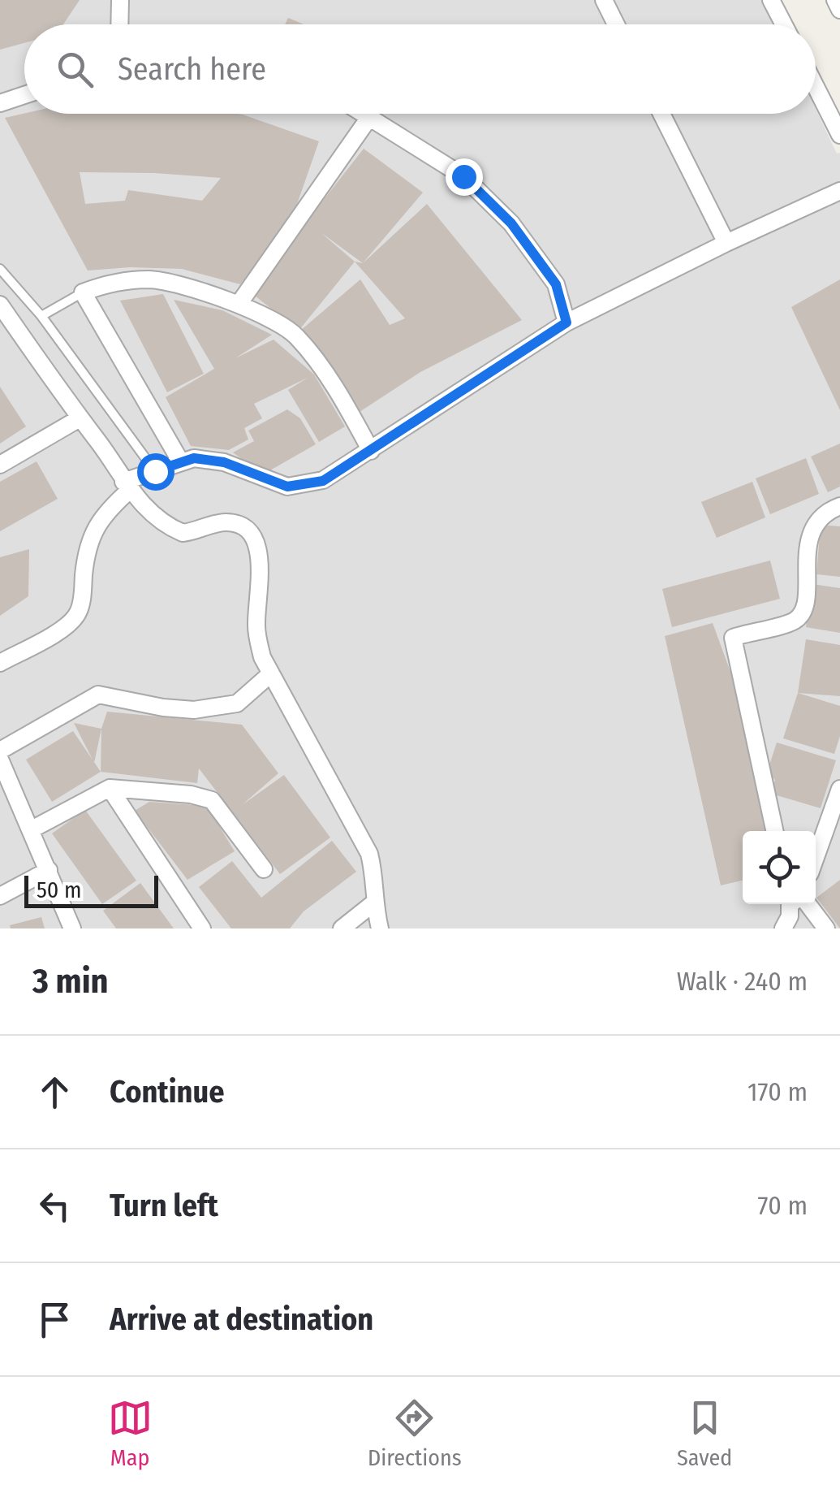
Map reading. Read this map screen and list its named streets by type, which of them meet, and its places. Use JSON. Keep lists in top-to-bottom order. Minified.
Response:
{"scale_bar":"50 m","page":{"search":"Search here","scale":"50 m","heading":["3 min","Walk · 240 m"],"list":[["Continue","170 m"],["Turn left","70 m"],"Arrive at destination"],"nav":["Map","Directions","Saved"]}}
